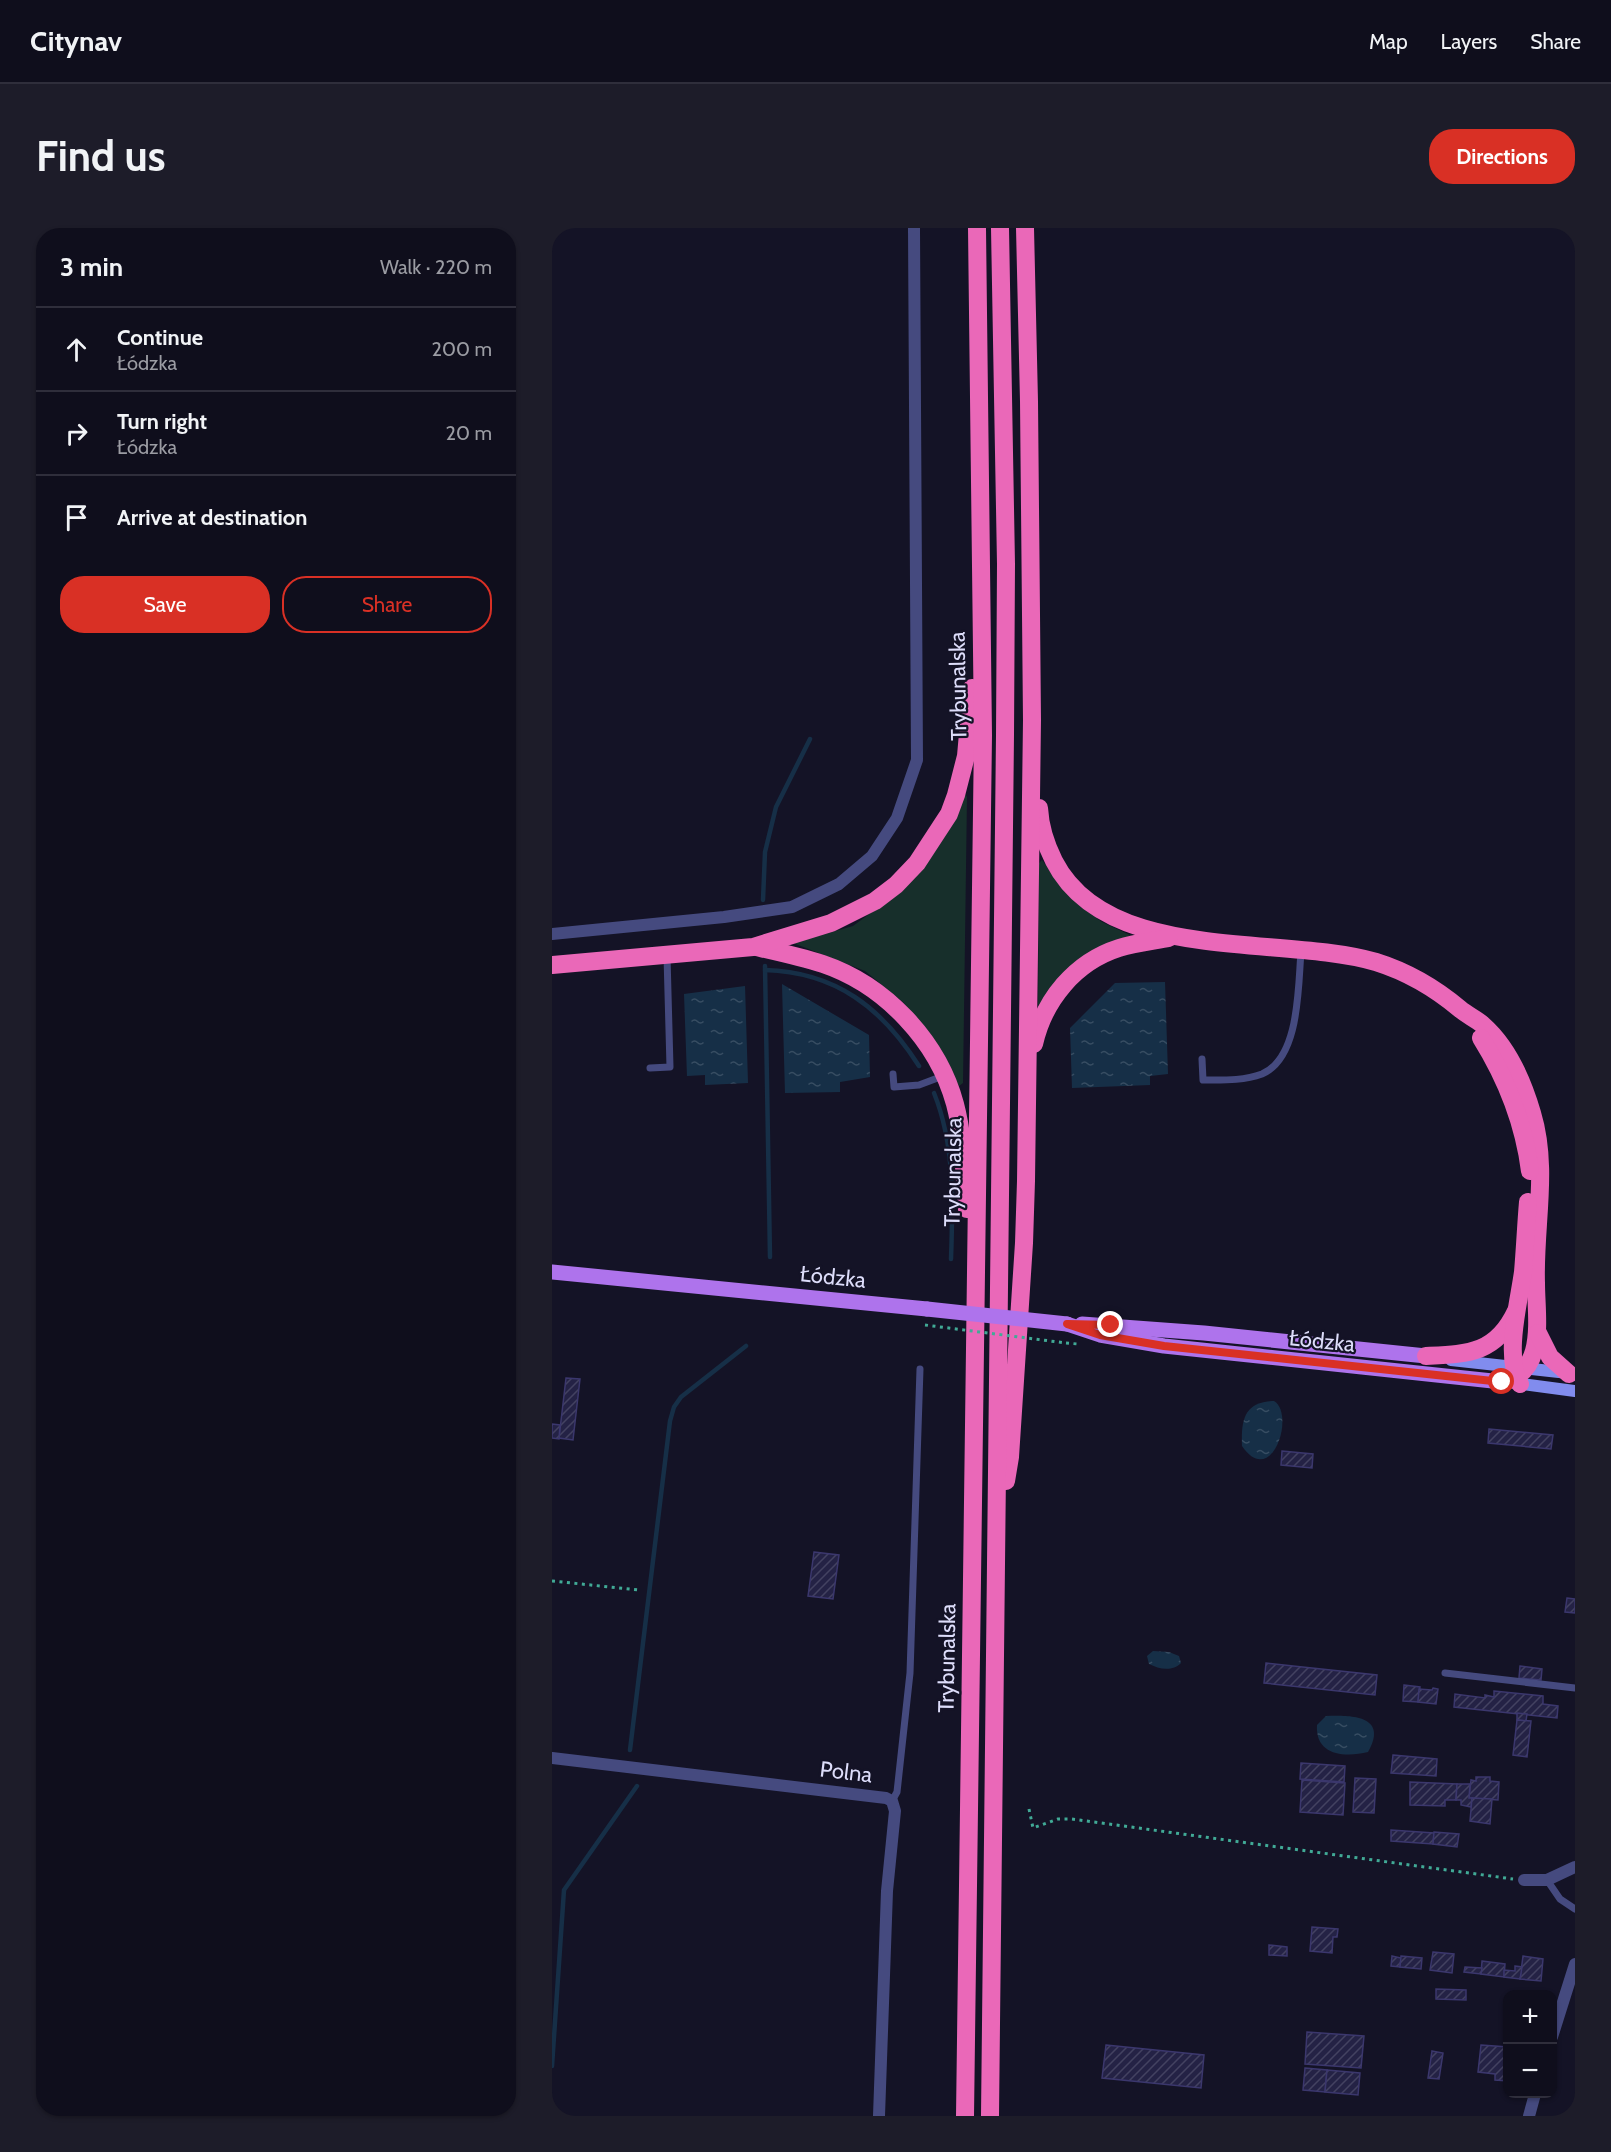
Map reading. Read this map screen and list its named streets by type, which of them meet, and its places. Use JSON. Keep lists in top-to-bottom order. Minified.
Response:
{"streets":{"highway":["Trybunalska"],"main road":["Łódzka"],"street":["Polna"]},"page":{"header":"Citynav","nav":["Map","Layers","Share"],"buttons":["Directions",["Save","Share"]],"title":"Find us","heading":["3 min","Walk · 220 m"],"list":[["Continue","Łódzka","200 m"],["Turn right","Łódzka","20 m"],"Arrive at destination"],"map_buttons":["+","−"]}}
